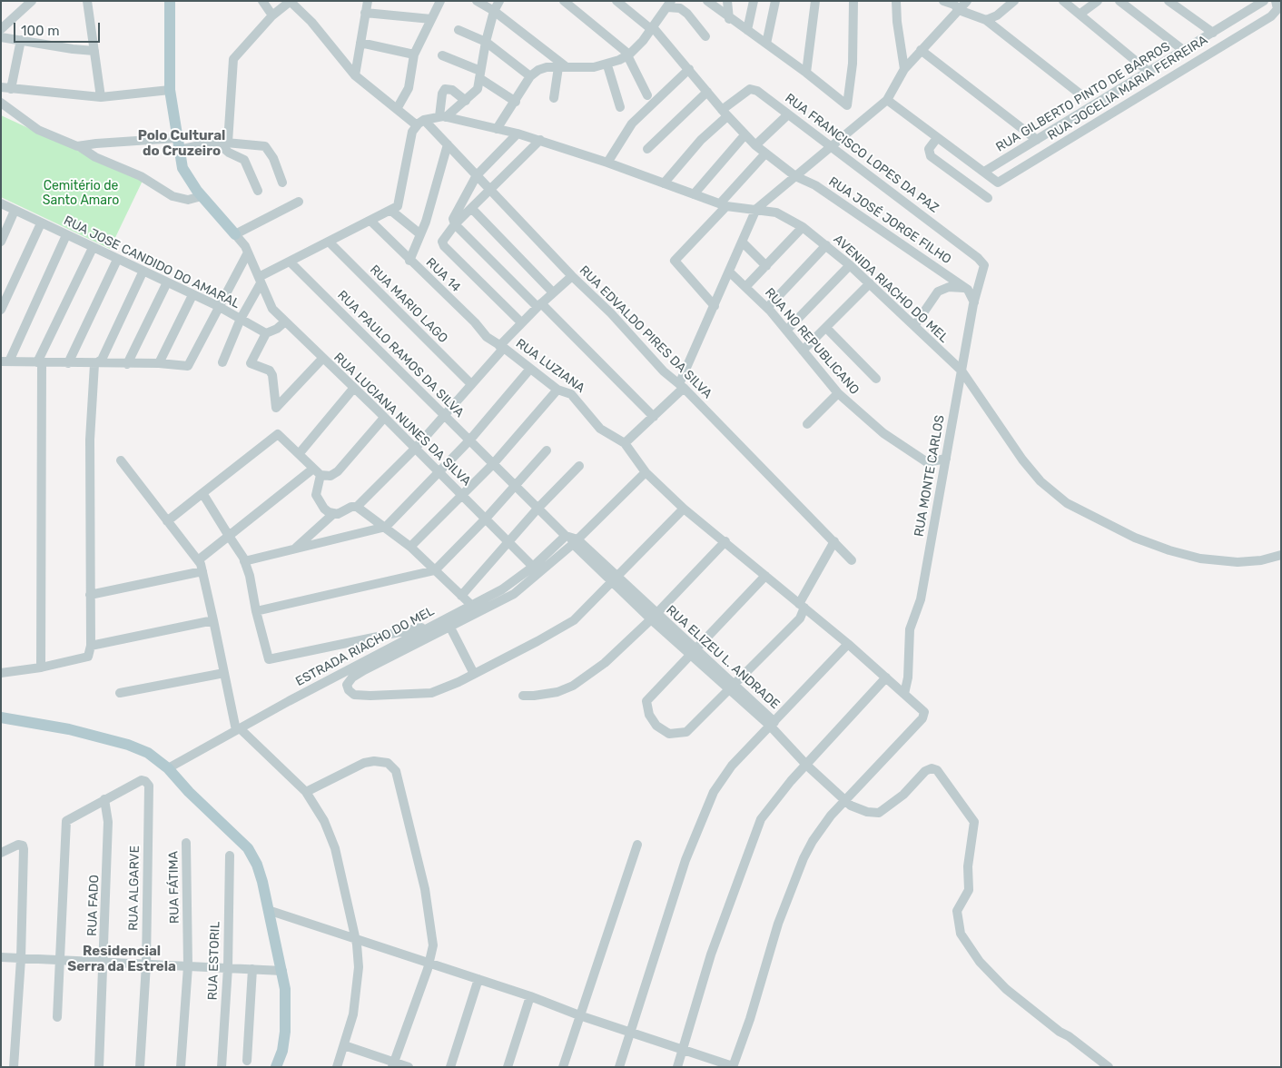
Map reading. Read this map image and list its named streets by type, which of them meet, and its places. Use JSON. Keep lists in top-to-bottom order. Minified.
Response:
{"streets":{"street":["RUA JOCELIA MARIA FERREIRA","RUA GILBERTO PINTO DE BARROS","RUA FRANCISCO LOPES DA PAZ","RUA JOSÉ JORGE FILHO","RUA JOSE CANDIDO DO AMARAL","RUA 14","AVENIDA RIACHO DO MEL","RUA MARIO LAGO","RUA EDVALDO PIRES DA SILVA","RUA NO REPUBLICANO","RUA PAULO RAMOS DA SILVA","RUA LUZIANA","RUA LUCIANA NUNES DA SILVA","RUA MONTE CARLOS","ESTRADA RIACHO DO MEL","RUA ELIZEU L. ANDRADE","RUA FÁTIMA","RUA ALGARVE","RUA FADO","RUA ESTORIL"]},"crossings":[["RUA JOCELIA MARIA FERREIRA","RUA GILBERTO PINTO DE BARROS"],["RUA FRANCISCO LOPES DA PAZ","RUA JOSÉ JORGE FILHO"],["RUA FRANCISCO LOPES DA PAZ","RUA MONTE CARLOS"],["RUA JOSÉ JORGE FILHO","RUA MONTE CARLOS"],["RUA 14","RUA LUZIANA"],["AVENIDA RIACHO DO MEL","RUA EDVALDO PIRES DA SILVA"],["AVENIDA RIACHO DO MEL","RUA MONTE CARLOS"],["RUA NO REPUBLICANO","RUA MONTE CARLOS"],["RUA PAULO RAMOS DA SILVA","ESTRADA RIACHO DO MEL"],["RUA PAULO RAMOS DA SILVA","RUA ELIZEU L. ANDRADE"],["RUA LUCIANA NUNES DA SILVA","ESTRADA RIACHO DO MEL"],["ESTRADA RIACHO DO MEL","RUA ELIZEU L. ANDRADE"],["RUA ALGARVE","RUA FADO"]],"districts":["Polo Cultural do Cruzeiro","Residencial Serra da Estrela"],"parks":["Cemitério de Santo Amaro"],"scale_bar":"100 m"}
